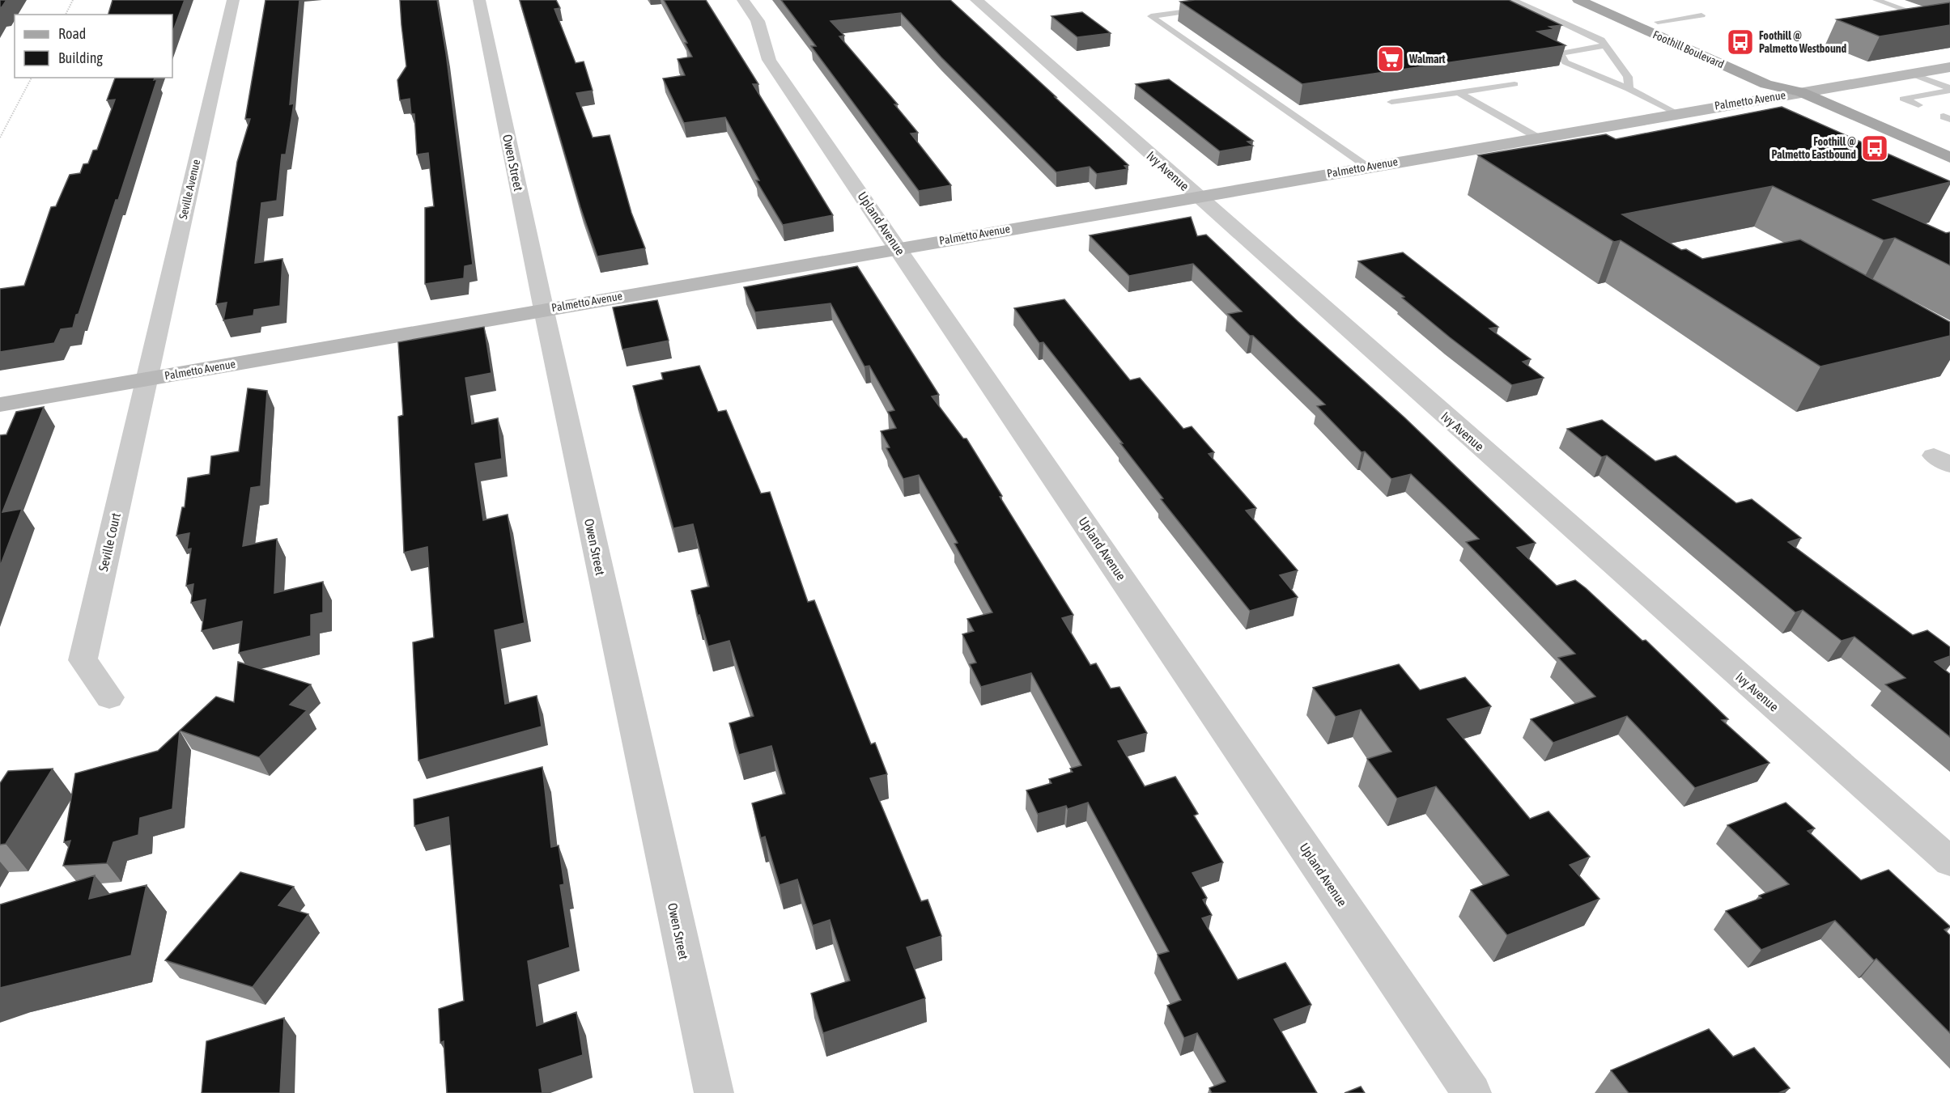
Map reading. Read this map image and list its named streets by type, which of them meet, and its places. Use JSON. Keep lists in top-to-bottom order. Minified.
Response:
{"streets":{"main road":["Foothill Boulevard"],"street":["Palmetto Avenue","Owen Street","Ivy Avenue","Seville Avenue","Upland Avenue","Seville Court"]},"crossings":[["Foothill Boulevard","Palmetto Avenue"],["Palmetto Avenue","Owen Street"],["Palmetto Avenue","Ivy Avenue"],["Palmetto Avenue","Seville Avenue"],["Palmetto Avenue","Upland Avenue"],["Palmetto Avenue","Seville Court"],["Seville Avenue","Seville Court"]],"places":{"bus stop":["Foothill @ Palmetto Westbound","Foothill @ Palmetto Eastbound"],"supermarket":["Walmart"]},"legend":["Road","Building"]}
